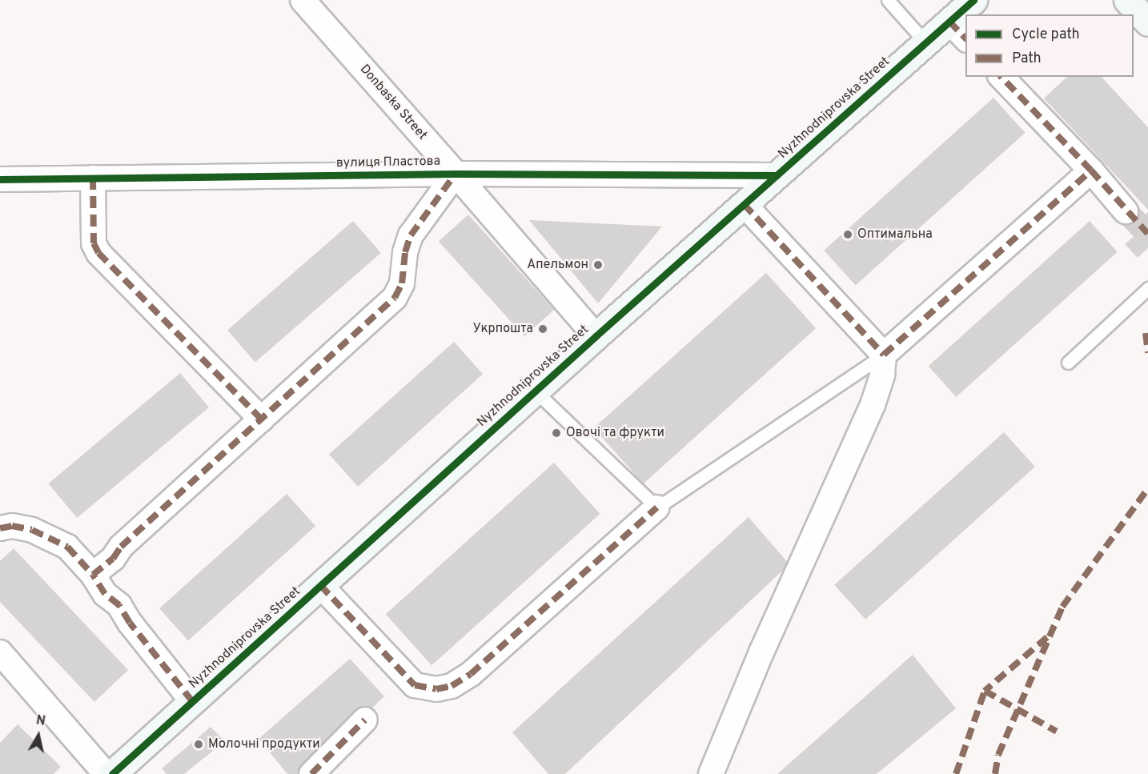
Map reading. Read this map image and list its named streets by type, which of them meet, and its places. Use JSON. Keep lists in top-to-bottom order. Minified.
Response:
{"streets":{"street":["Donbaska Street","Nyzhnodniprovska Street","вулиця Пластова"]},"crossings":[["Donbaska Street","Nyzhnodniprovska Street"],["Donbaska Street","вулиця Пластова"],["Nyzhnodniprovska Street","вулиця Пластова"]],"places":["Оптимальна","Апельмон","Укрпошта","Овочі та фрукти","Молочні продукти"],"legend":["Cycle path","Path"],"north":"top"}
